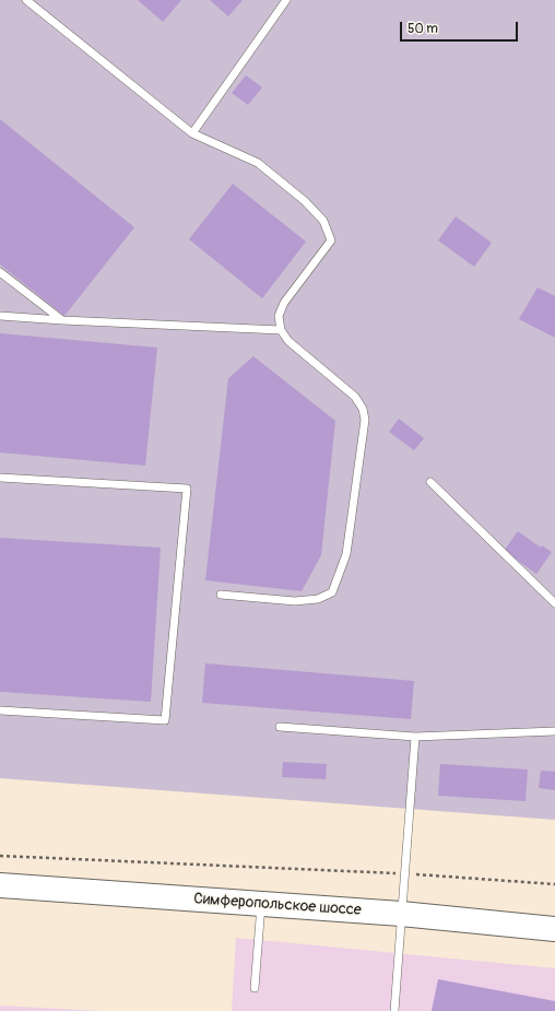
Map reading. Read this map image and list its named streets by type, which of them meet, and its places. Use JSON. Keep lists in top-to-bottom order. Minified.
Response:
{"streets":{"main road":["Симферопольское шоссе"]},"scale_bar":"50 m"}
